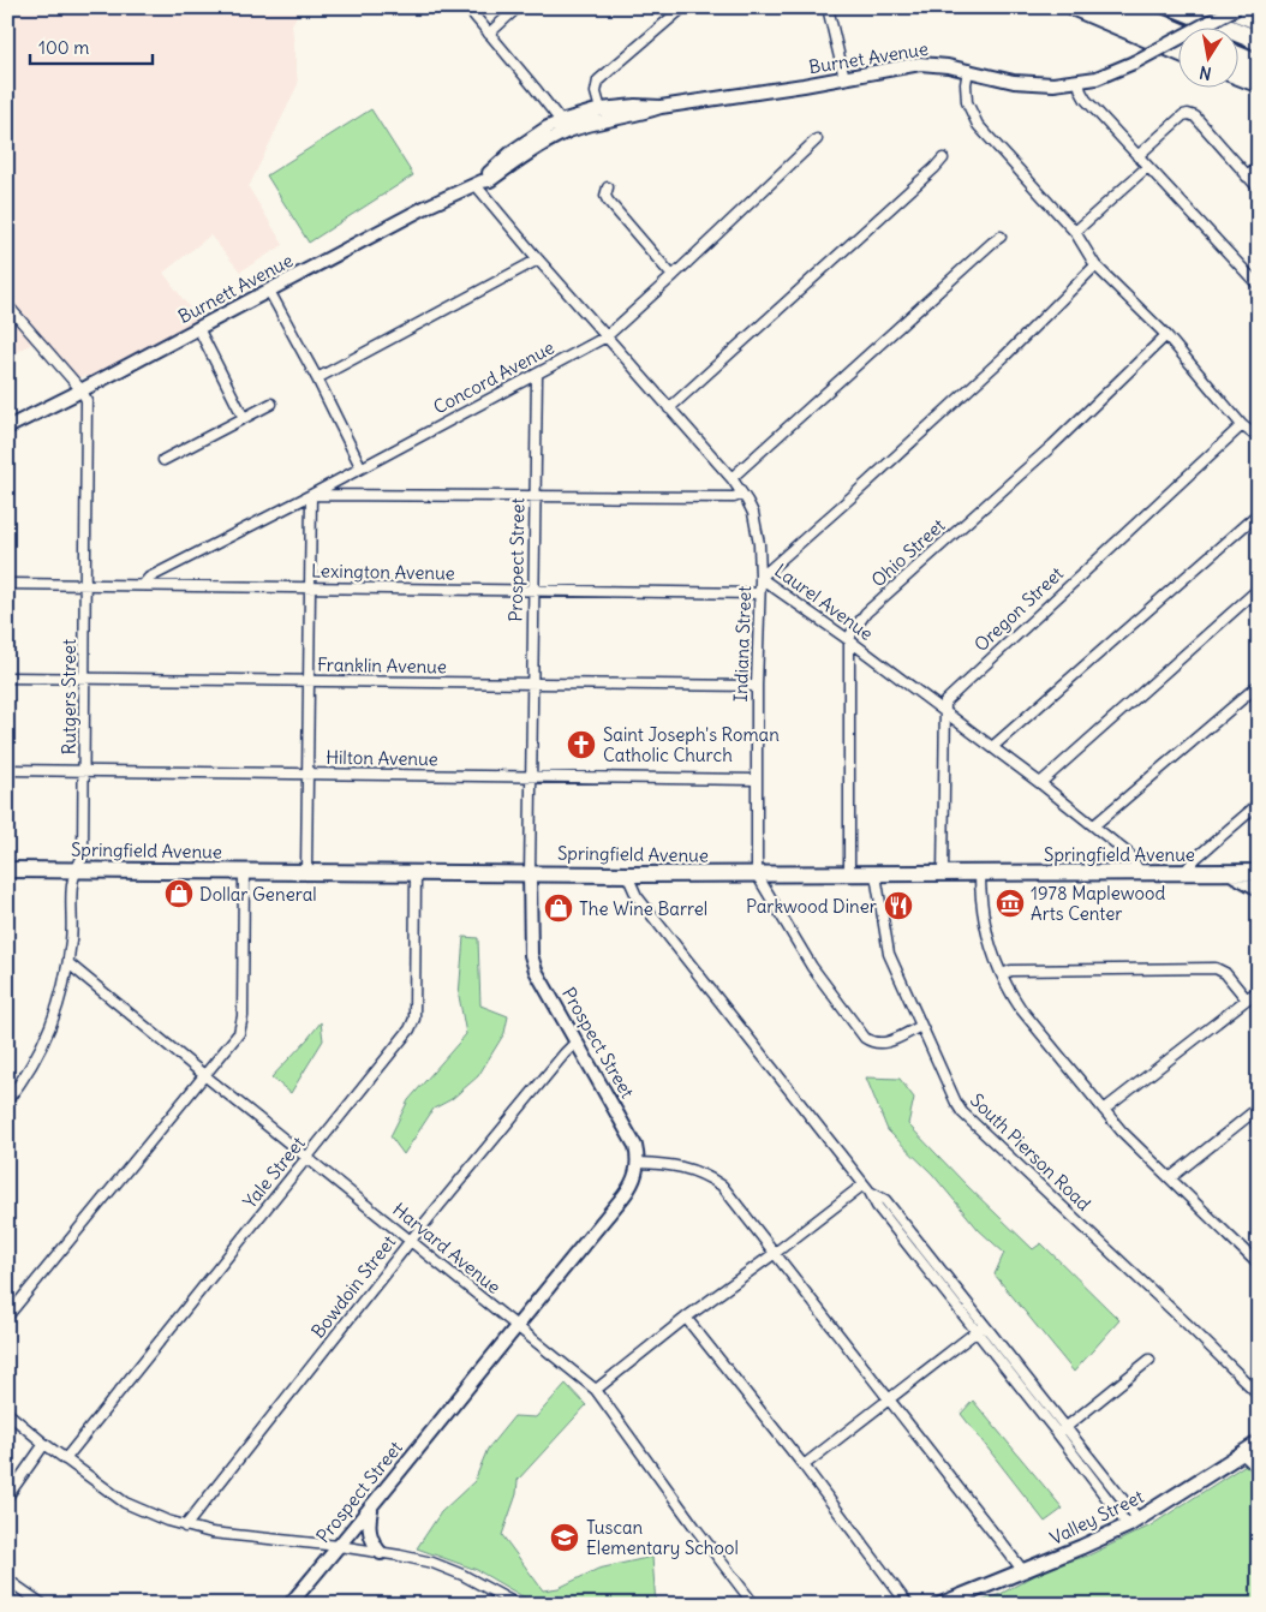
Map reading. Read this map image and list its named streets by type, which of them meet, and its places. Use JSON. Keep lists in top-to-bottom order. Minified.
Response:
{"streets":{"main road":["Springfield Avenue","Valley Street"],"street":["Burnet Avenue","Burnett Avenue","Concord Avenue","Ohio Street","Prospect Street","Lexington Avenue","Laurel Avenue","Oregon Street","Indiana Street","Franklin Avenue","Rutgers Street","Hilton Avenue","South Pierson Road","Yale Street","Harvard Avenue","Bowdoin Street"]},"crossings":[["Burnet Avenue","Burnett Avenue"],["Burnett Avenue","Laurel Avenue"],["Burnett Avenue","Rutgers Street"],["Concord Avenue","Prospect Street"],["Concord Avenue","Lexington Avenue"],["Concord Avenue","Laurel Avenue"],["Ohio Street","Laurel Avenue"],["Prospect Street","Lexington Avenue"],["Prospect Street","Franklin Avenue"],["Prospect Street","Hilton Avenue"],["Prospect Street","Springfield Avenue"],["Prospect Street","Harvard Avenue"],["Prospect Street","Bowdoin Street"],["Lexington Avenue","Indiana Street"],["Lexington Avenue","Rutgers Street"],["Laurel Avenue","Oregon Street"],["Laurel Avenue","Indiana Street"],["Laurel Avenue","Springfield Avenue"],["Indiana Street","Franklin Avenue"],["Indiana Street","Hilton Avenue"],["Indiana Street","Springfield Avenue"],["Franklin Avenue","Rutgers Street"],["Rutgers Street","Hilton Avenue"],["Rutgers Street","Springfield Avenue"],["Rutgers Street","Harvard Avenue"],["Springfield Avenue","South Pierson Road"],["Springfield Avenue","Yale Street"],["Yale Street","Harvard Avenue"],["Harvard Avenue","Bowdoin Street"]],"places":{"church":["Saint Joseph's Roman Catholic Church"],"shop":["Dollar General","The Wine Barrel"],"museum":["1978 Maplewood Arts Center"],"restaurant":["Parkwood Diner"],"school or university":["Tuscan Elementary School"]},"scale_bar":"100 m","north":"bottom"}
